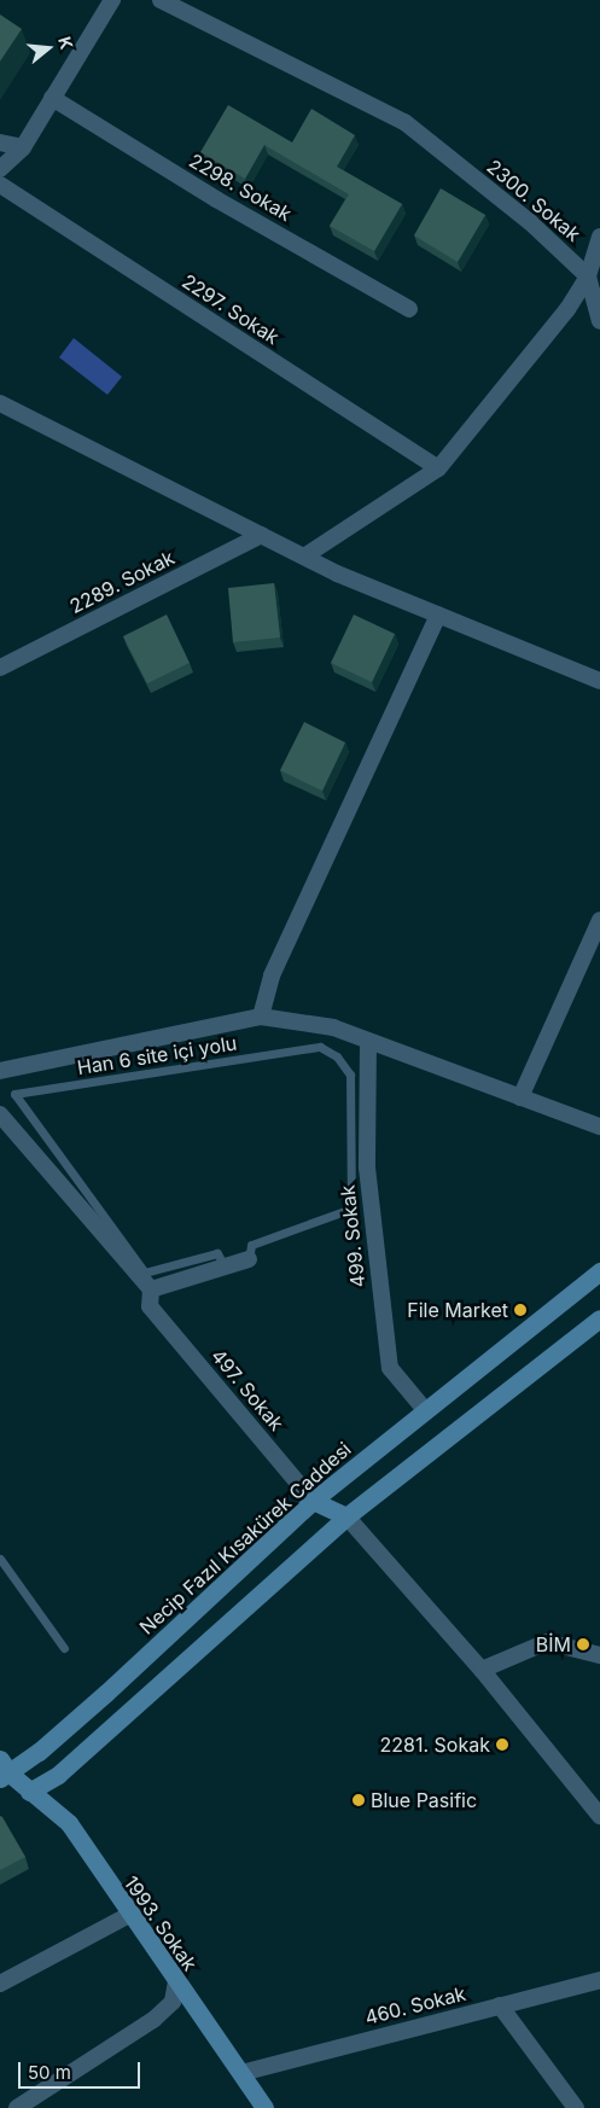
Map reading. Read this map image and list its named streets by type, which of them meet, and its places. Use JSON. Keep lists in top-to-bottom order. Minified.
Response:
{"streets":{"main road":["Necip Fazıl Kısakürek Caddesi","1993. Sokak"],"street":["2298. Sokak","2300. Sokak","2297. Sokak","2289. Sokak","499. Sokak","497. Sokak","460. Sokak"],"lane":["Han 6 site içi yolu"]},"crossings":[["499. Sokak","Necip Fazıl Kısakürek Caddesi"],["497. Sokak","Necip Fazıl Kısakürek Caddesi"],["Necip Fazıl Kısakürek Caddesi","1993. Sokak"],["1993. Sokak","460. Sokak"]],"places":["File Market","BİM","2281. Sokak","Blue Pasific"],"scale_bar":"50 m","north":"right"}
